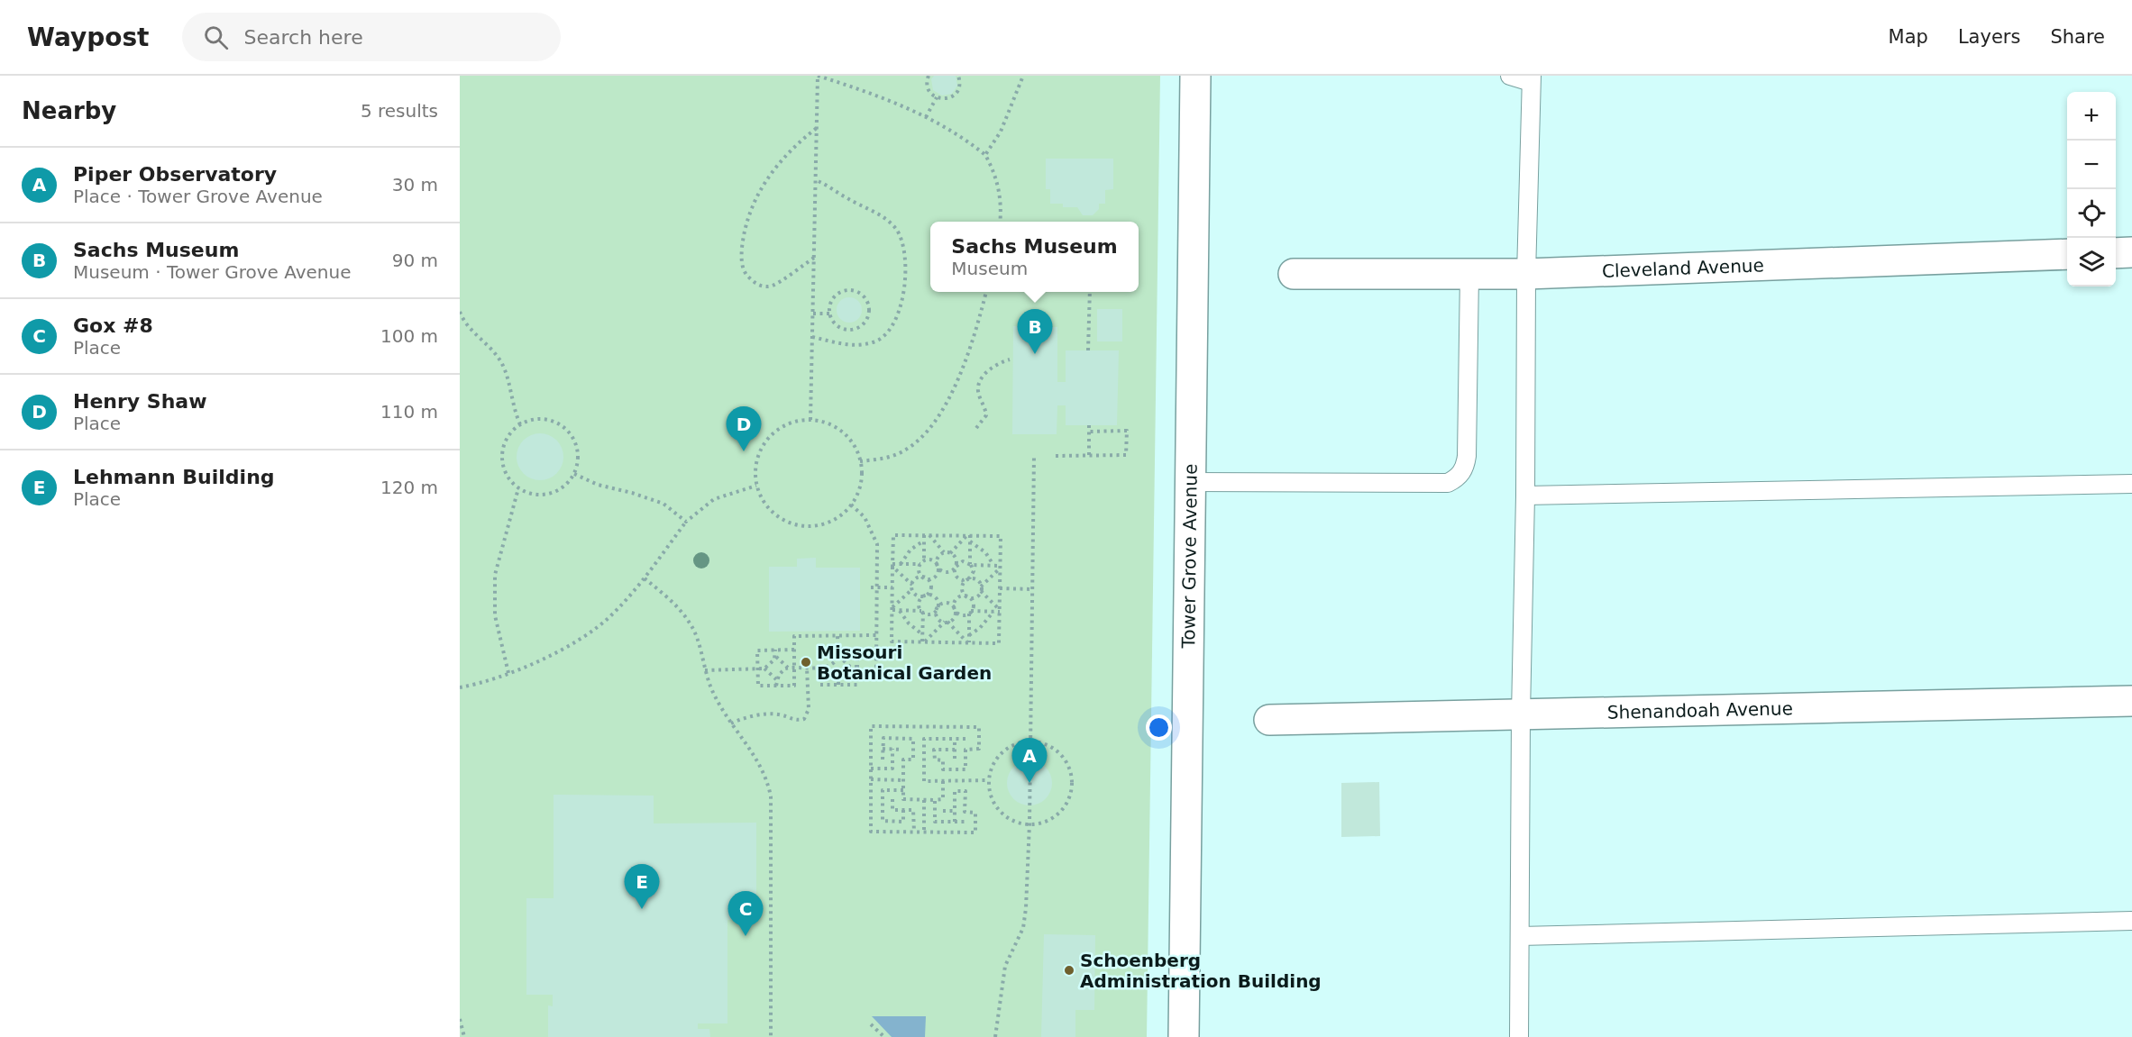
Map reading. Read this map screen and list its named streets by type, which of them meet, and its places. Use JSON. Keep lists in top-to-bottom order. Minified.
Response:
{"streets":{"street":["Cleveland Avenue","Tower Grove Avenue","Shenandoah Avenue"]},"places":["Missouri Botanical Garden","Schoenberg Administration Building"],"page":{"header":"Waypost","search":"Search here","nav":["Map","Layers","Share"],"heading":["Nearby","5 results"],"map_buttons":["+","−"],"list":[{"mark":"A","name":"Piper Observatory","note":"Place · Tower Grove Avenue","value":"30 m"},{"mark":"B","name":"Sachs Museum","note":"Museum · Tower Grove Avenue","value":"90 m"},{"mark":"C","name":"Gox #8","note":"Place","value":"100 m"},{"mark":"D","name":"Henry Shaw","note":"Place","value":"110 m"},{"mark":"E","name":"Lehmann Building","note":"Place","value":"120 m"}],"popup":["Sachs Museum","Museum"],"pins":["B","D","A","E","C"]}}
